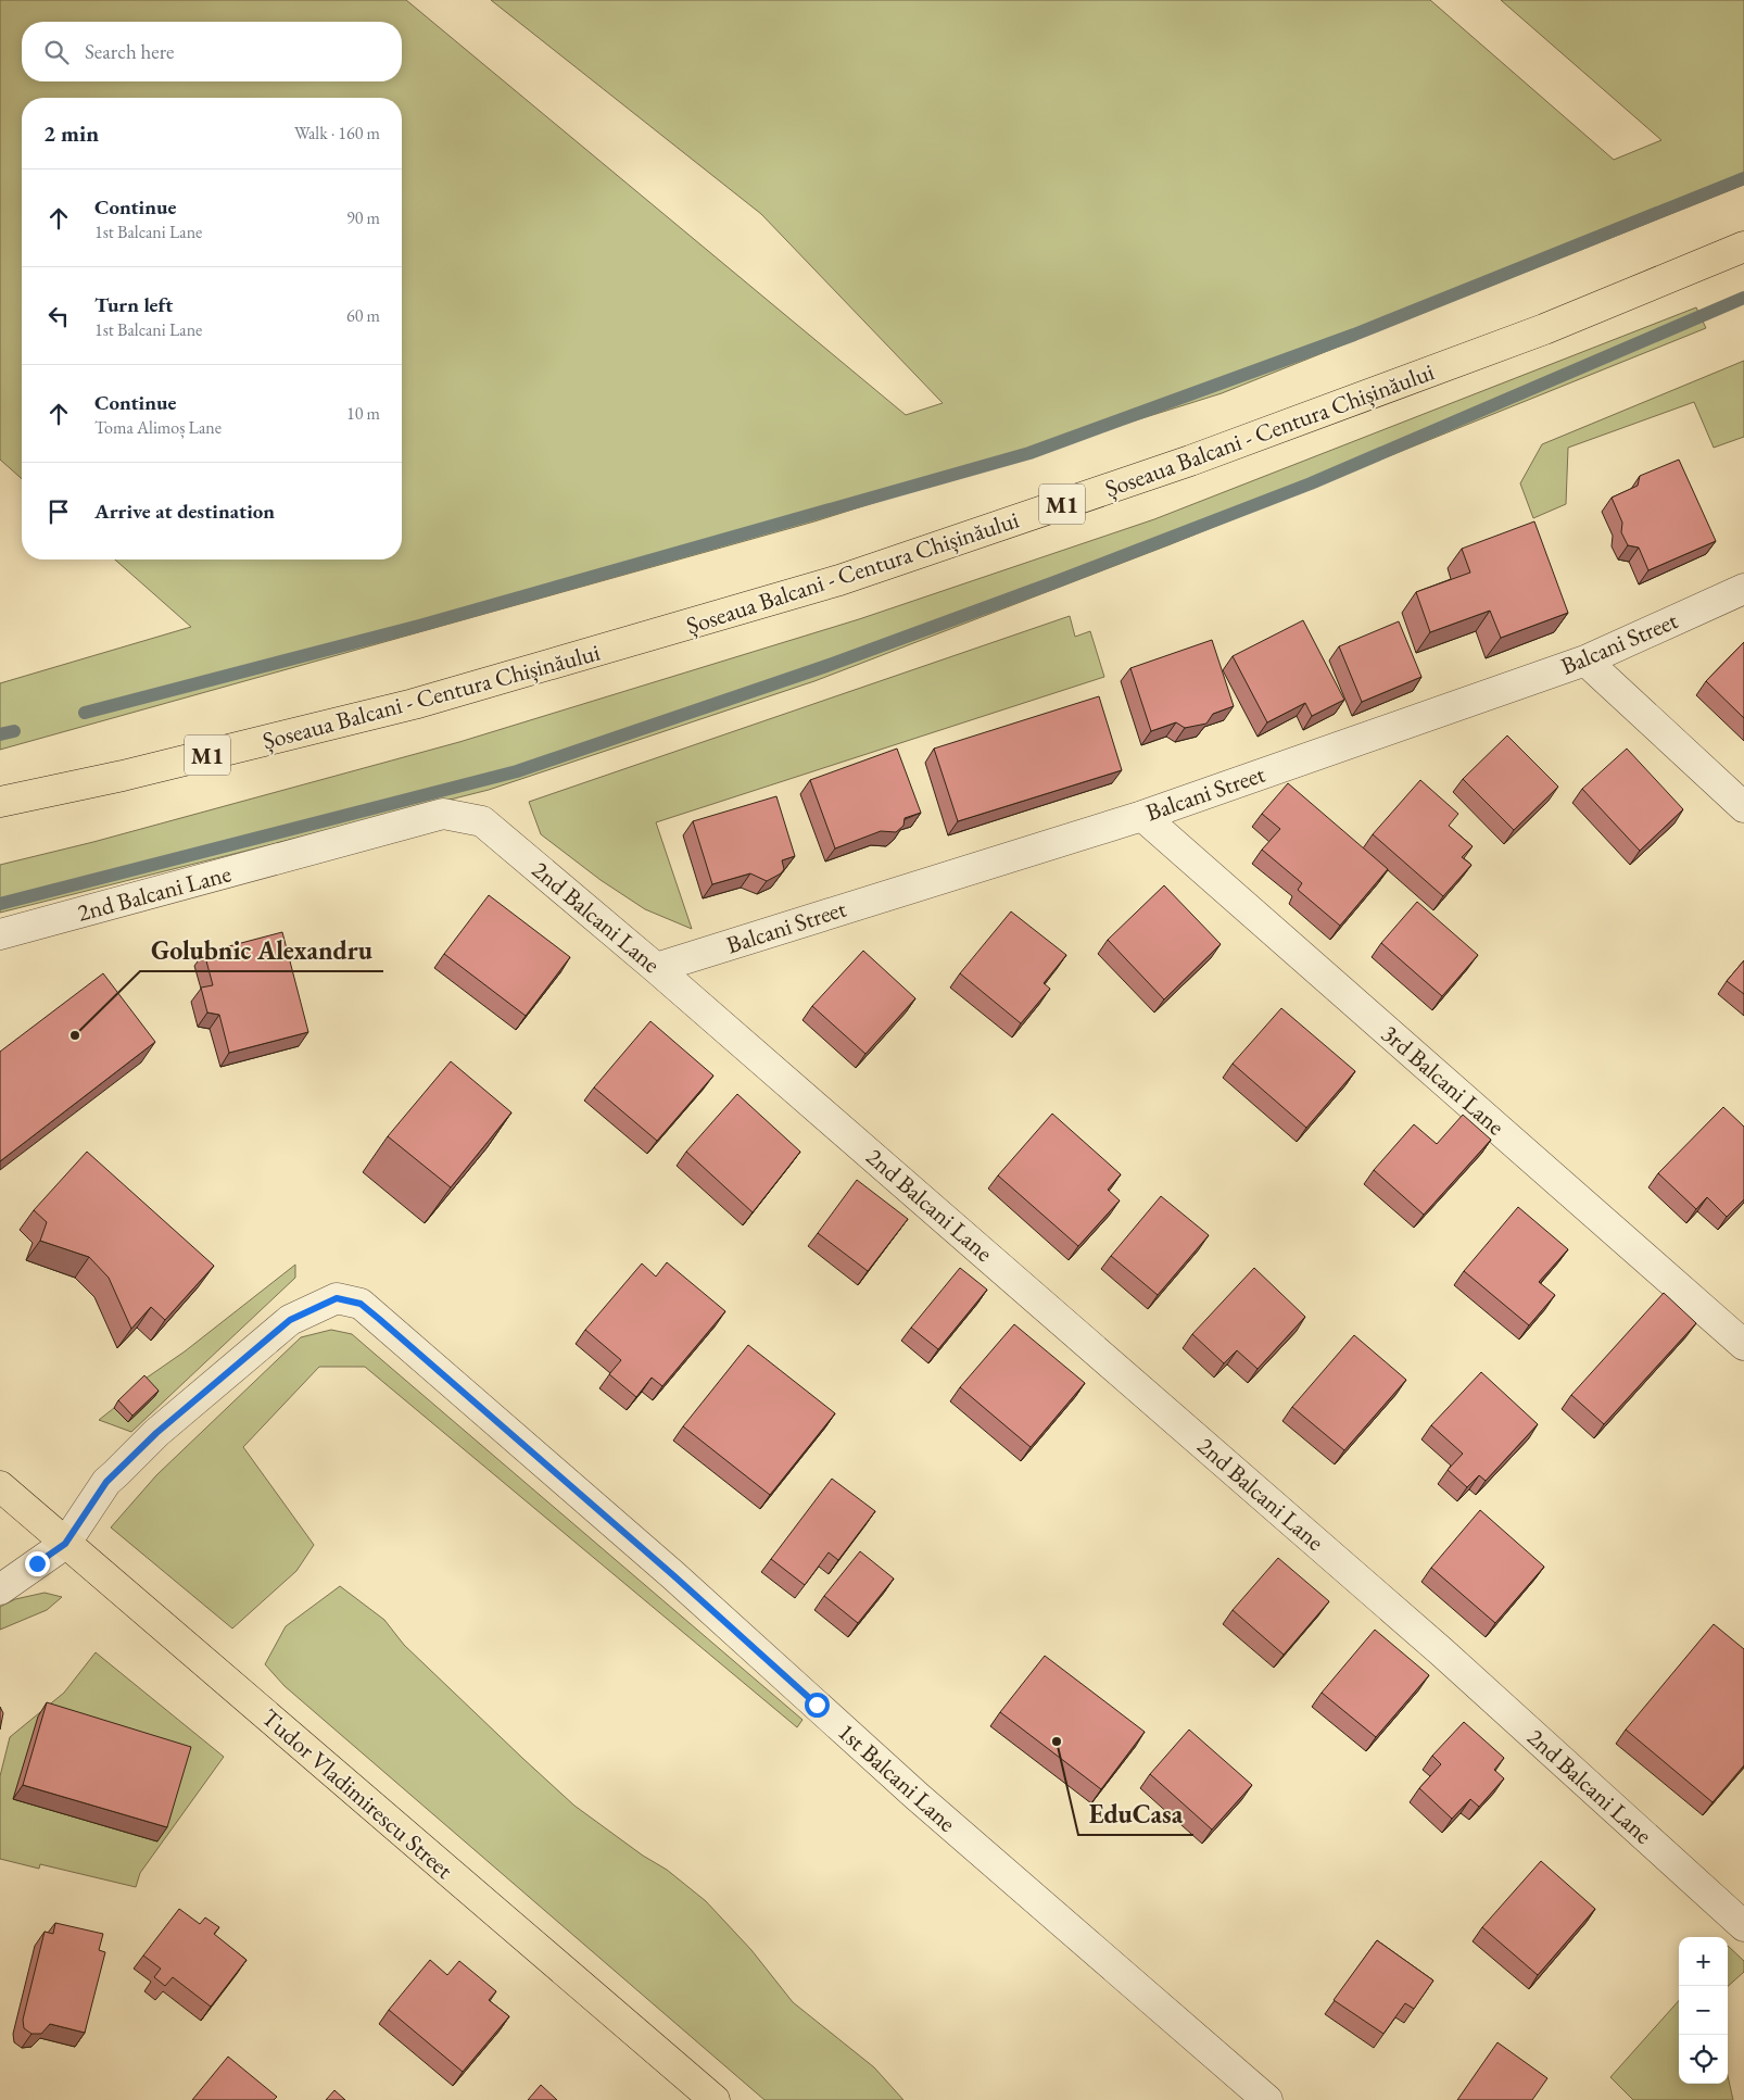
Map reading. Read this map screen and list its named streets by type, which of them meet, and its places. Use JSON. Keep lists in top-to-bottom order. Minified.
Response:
{"streets":{"main road":["Șoseaua Balcani - Centura Chișinăului","M1","Tudor Vladimirescu Street"],"street":["Balcani Street","2nd Balcani Lane","3rd Balcani Lane","1st Balcani Lane"]},"crossings":[["Balcani Street","2nd Balcani Lane"],["Balcani Street","3rd Balcani Lane"],["1st Balcani Lane","Tudor Vladimirescu Street"]],"places":["Golubnic Alexandru","EduCasa"],"page":{"search":"Search here","heading":["2 min","Walk · 160 m"],"list":[["Continue","1st Balcani Lane","90 m"],["Turn left","1st Balcani Lane","60 m"],["Continue","Toma Alimoș Lane","10 m"],"Arrive at destination"],"map_buttons":["+","−"]}}
